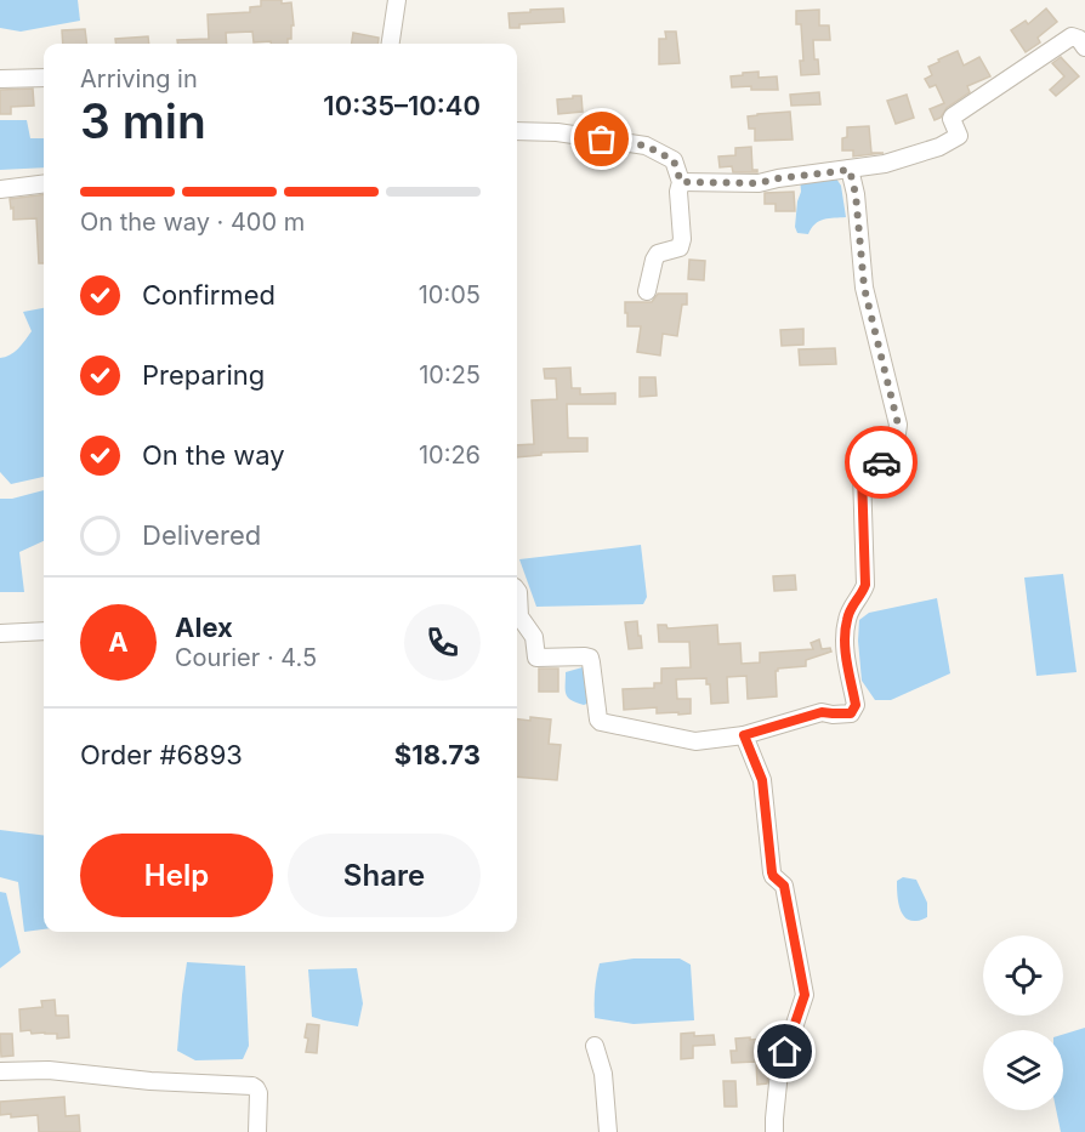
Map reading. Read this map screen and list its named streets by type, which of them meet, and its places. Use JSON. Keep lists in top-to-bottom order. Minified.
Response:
{"page":{"heading":["3 min","Arriving in","10:35–10:40"],"panel":["Alex","Courier · 4.5","Order #6893","$18.73"],"bar":"On the way · 400 m","list":[["Confirmed","10:05"],["Preparing","10:25"],["On the way","10:26"],"Delivered"],"round":"A","buttons":["Help","Share"]}}
